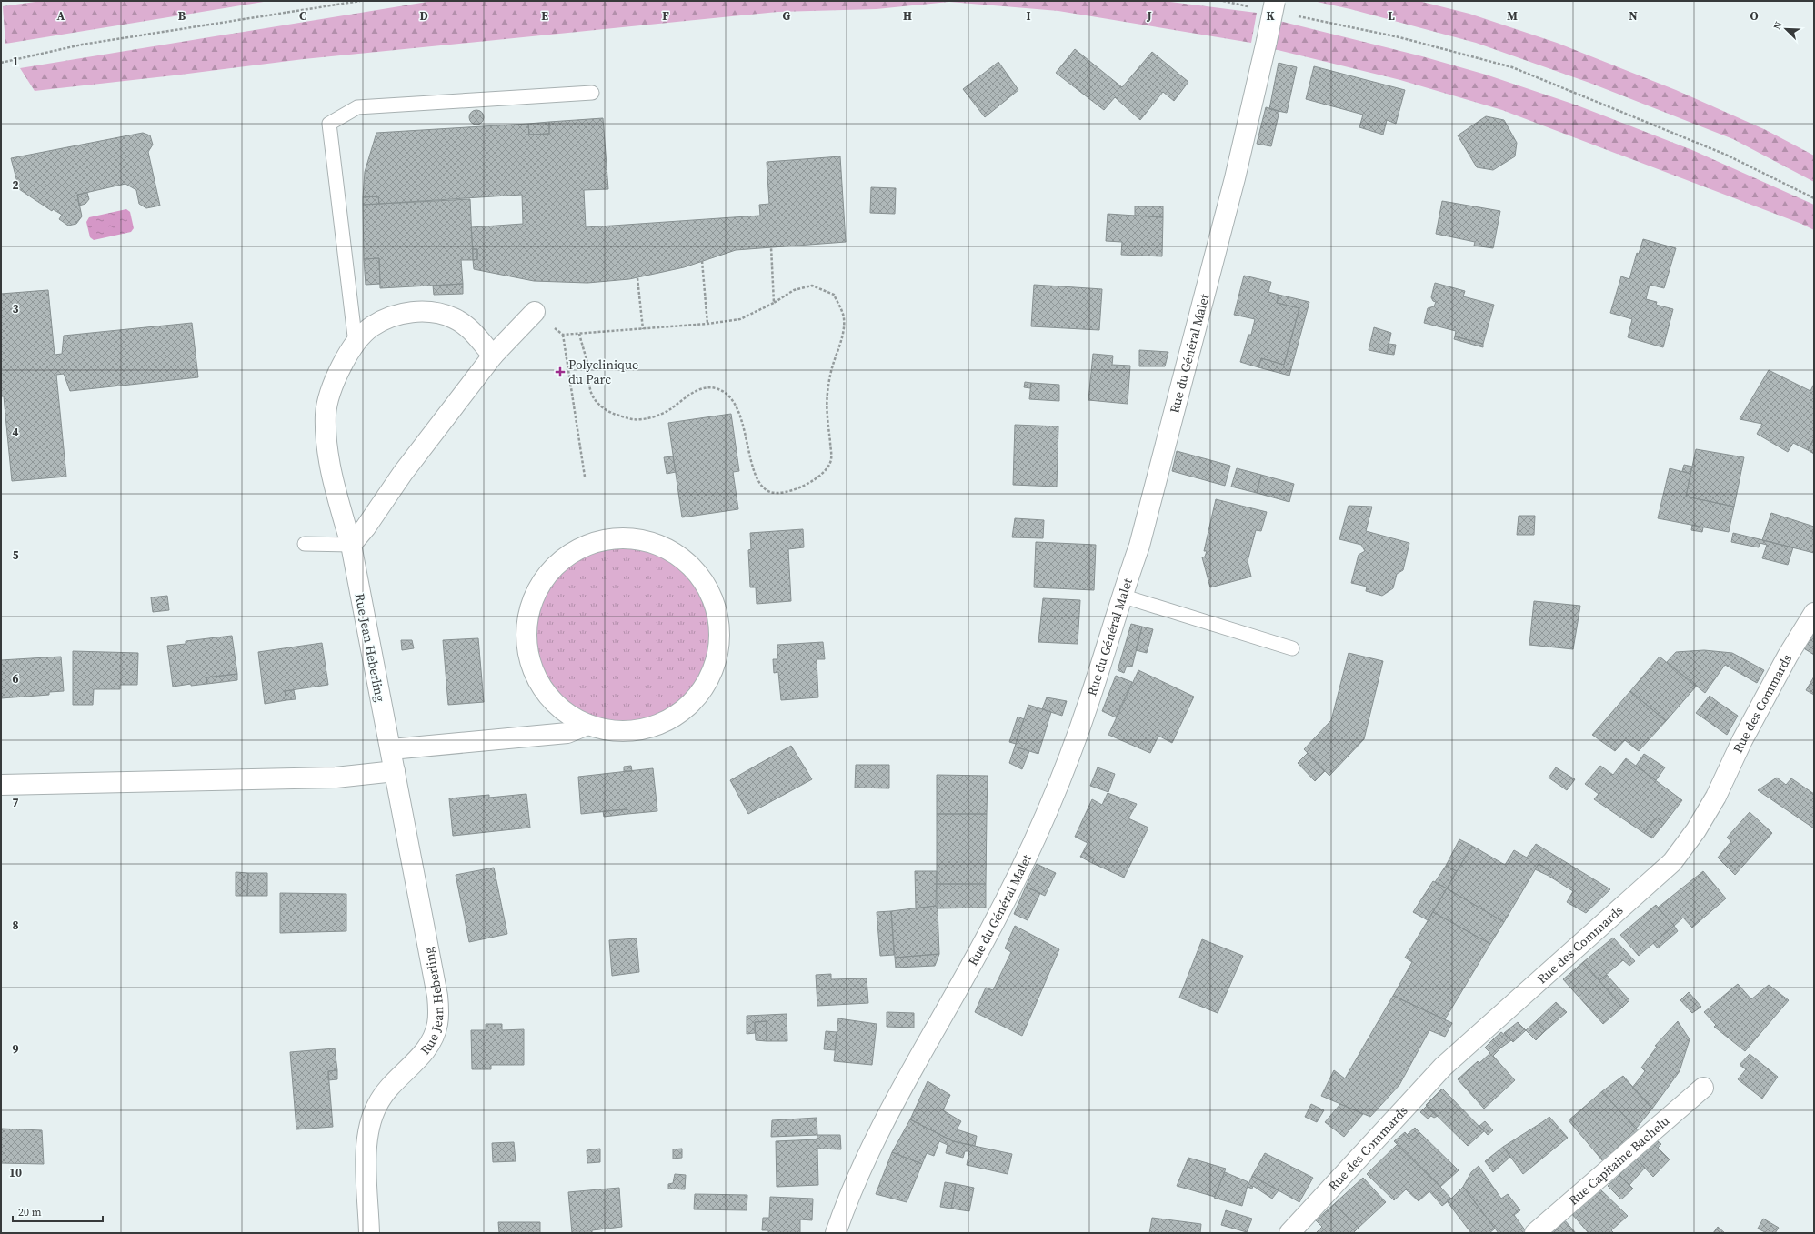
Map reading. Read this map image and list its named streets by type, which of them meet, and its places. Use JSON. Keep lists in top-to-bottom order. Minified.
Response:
{"streets":{"street":["Rue du Général Malet","Rue Jean Heberling","Rue des Commards","Rue Capitaine Bachelu"]},"places":{"health":["Polyclinique du Parc"]},"scale_bar":"20 m","north":"top left","grid":{"columns":["A","B","C","D","E","F","G","H","I","J","K","L","M","N","O"],"rows":["1","2","3","4","5","6","7","8","9","10"]}}
